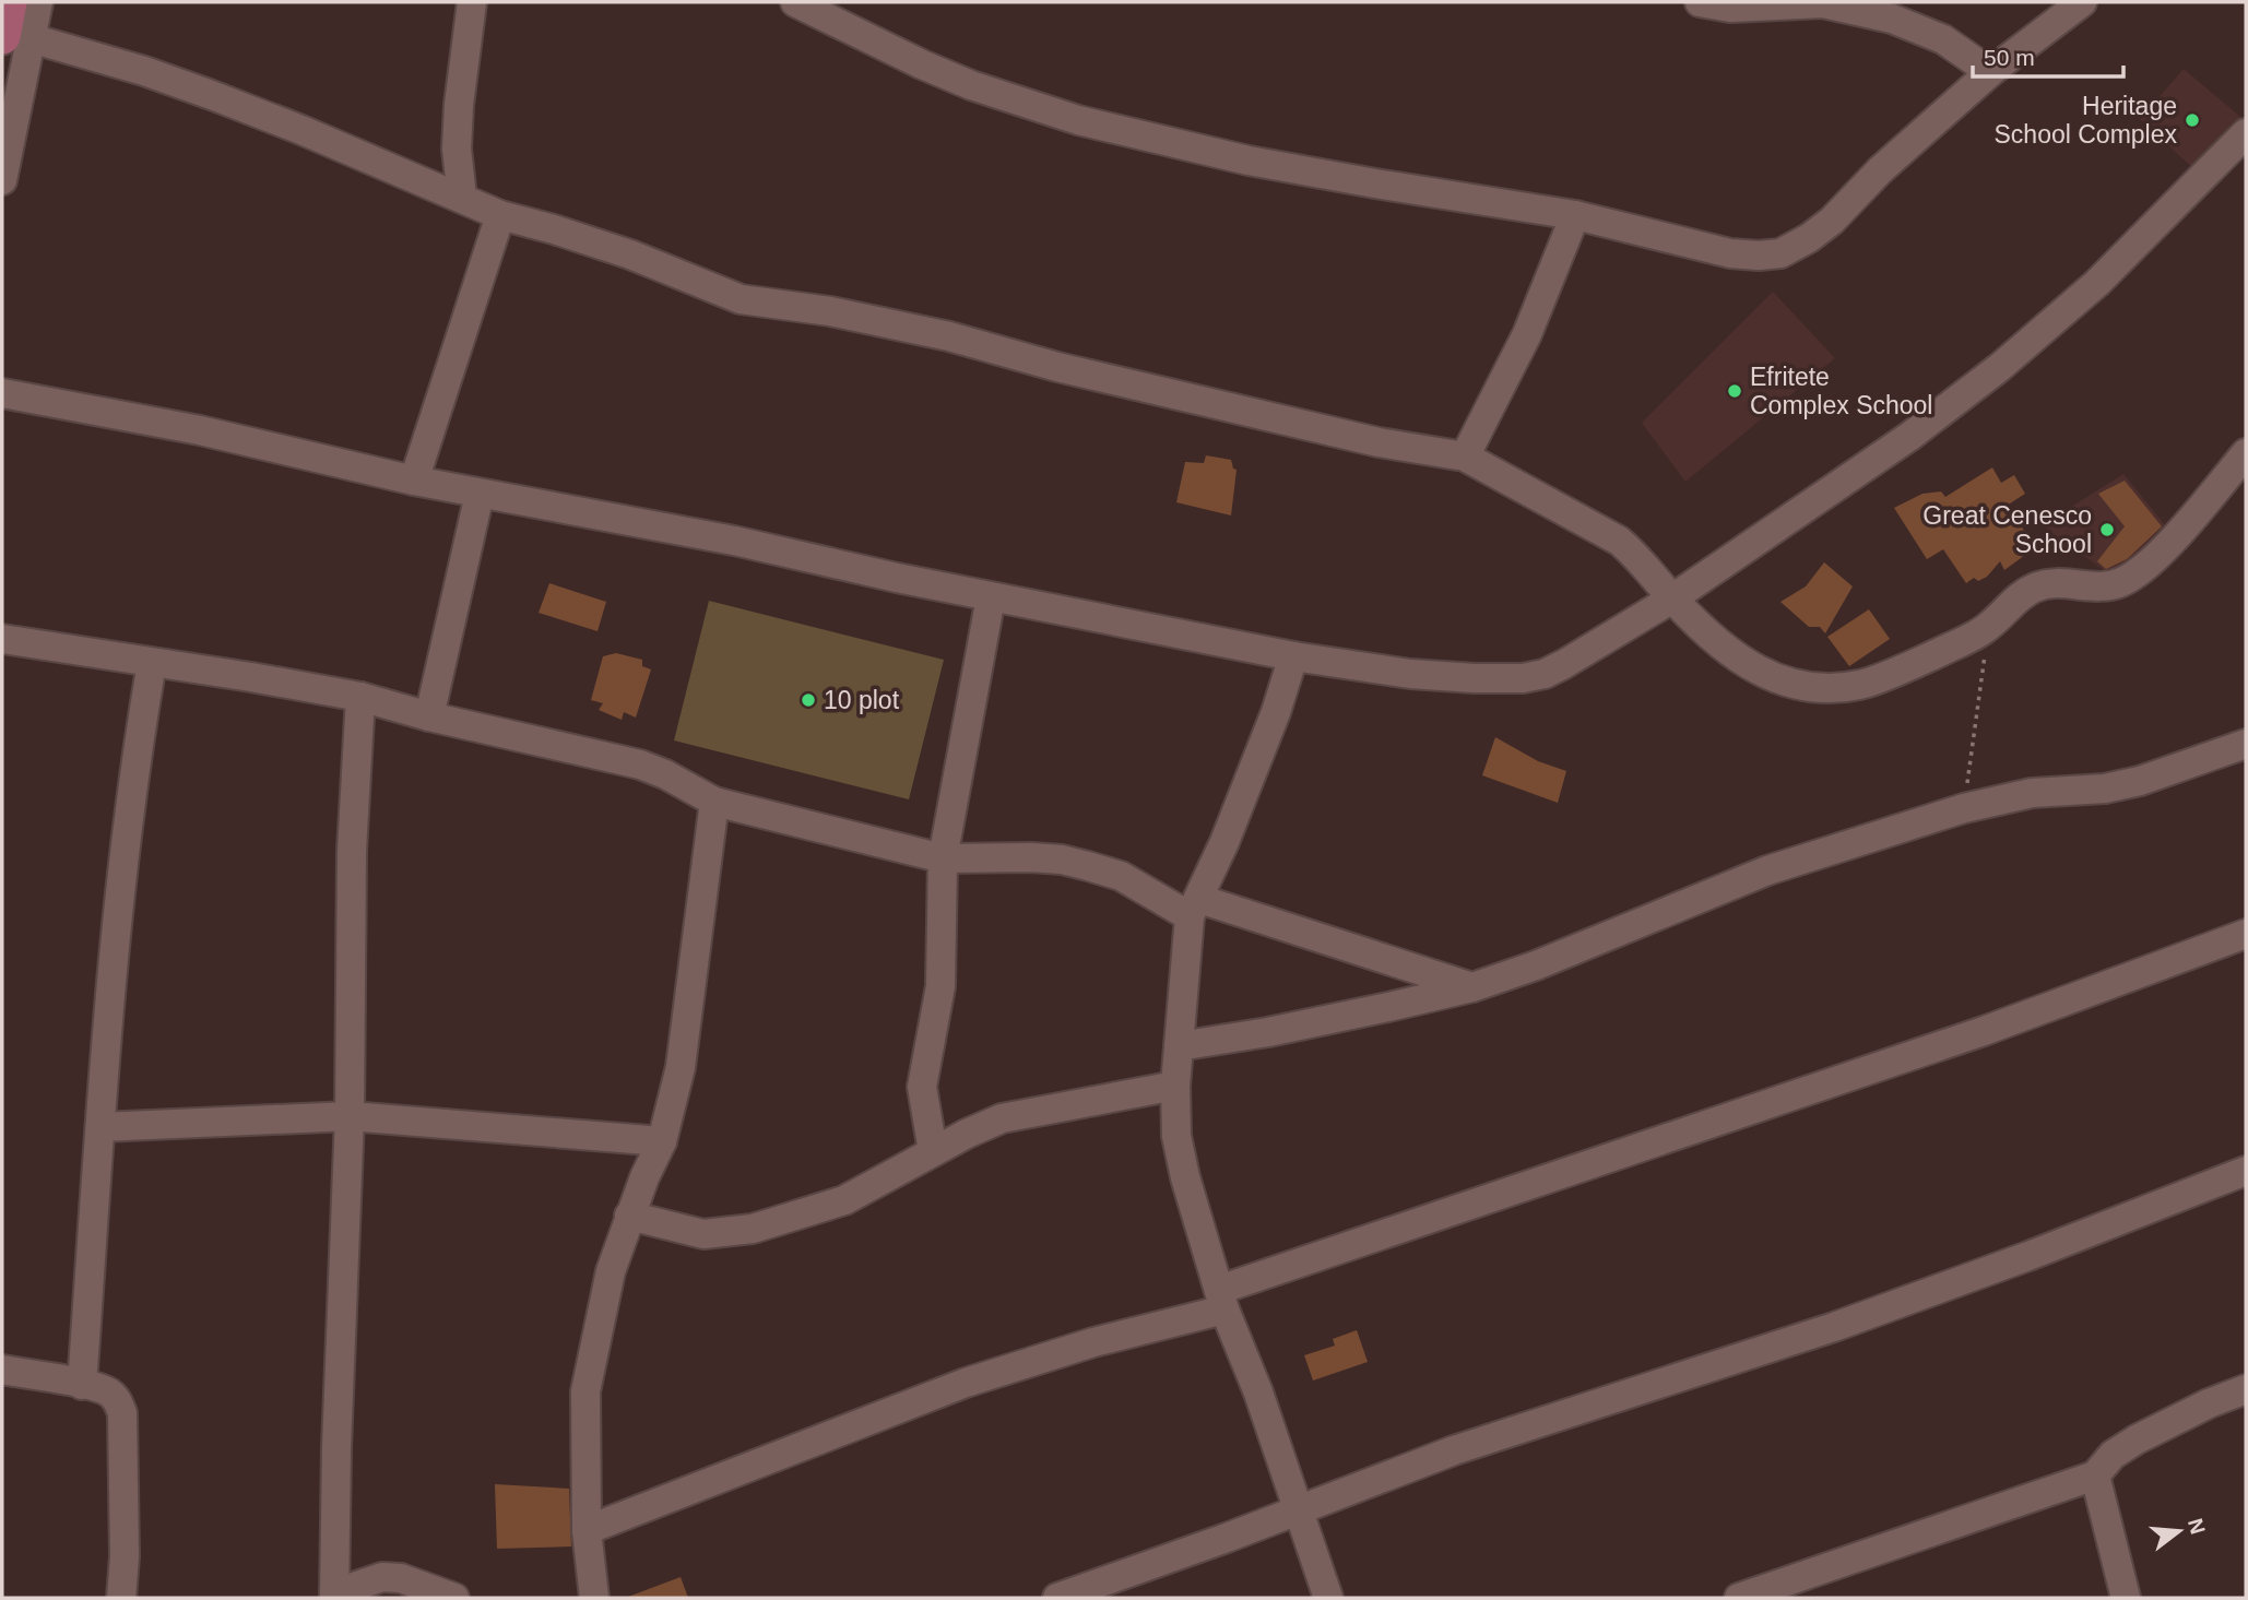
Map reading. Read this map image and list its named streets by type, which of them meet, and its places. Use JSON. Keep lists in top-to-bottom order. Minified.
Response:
{"places":["Heritage School Complex","Efritete Complex School","Great Cenesco School","10 plot"],"scale_bar":"50 m","north":"right"}
